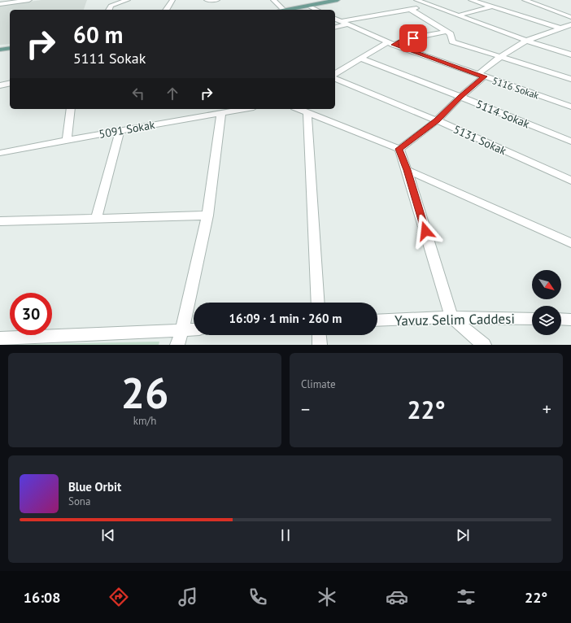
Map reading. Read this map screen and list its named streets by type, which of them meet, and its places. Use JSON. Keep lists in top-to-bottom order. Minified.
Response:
{"streets":{"street":["5116 Sokak","5114 Sokak","5091 Sokak","5131 Sokak","Yavuz Selim Caddesi"]},"north":"bottom right","page":{"turn":["60 m","5111 Sokak"],"limit":"30","trip":"16:09 · 1 min · 260 m","tile":[["26","km/h"],"Climate"],"heat":["−","22°","+"],"song":["Blue Orbit","Sona"],"tabs":["16:08","22°"]}}
